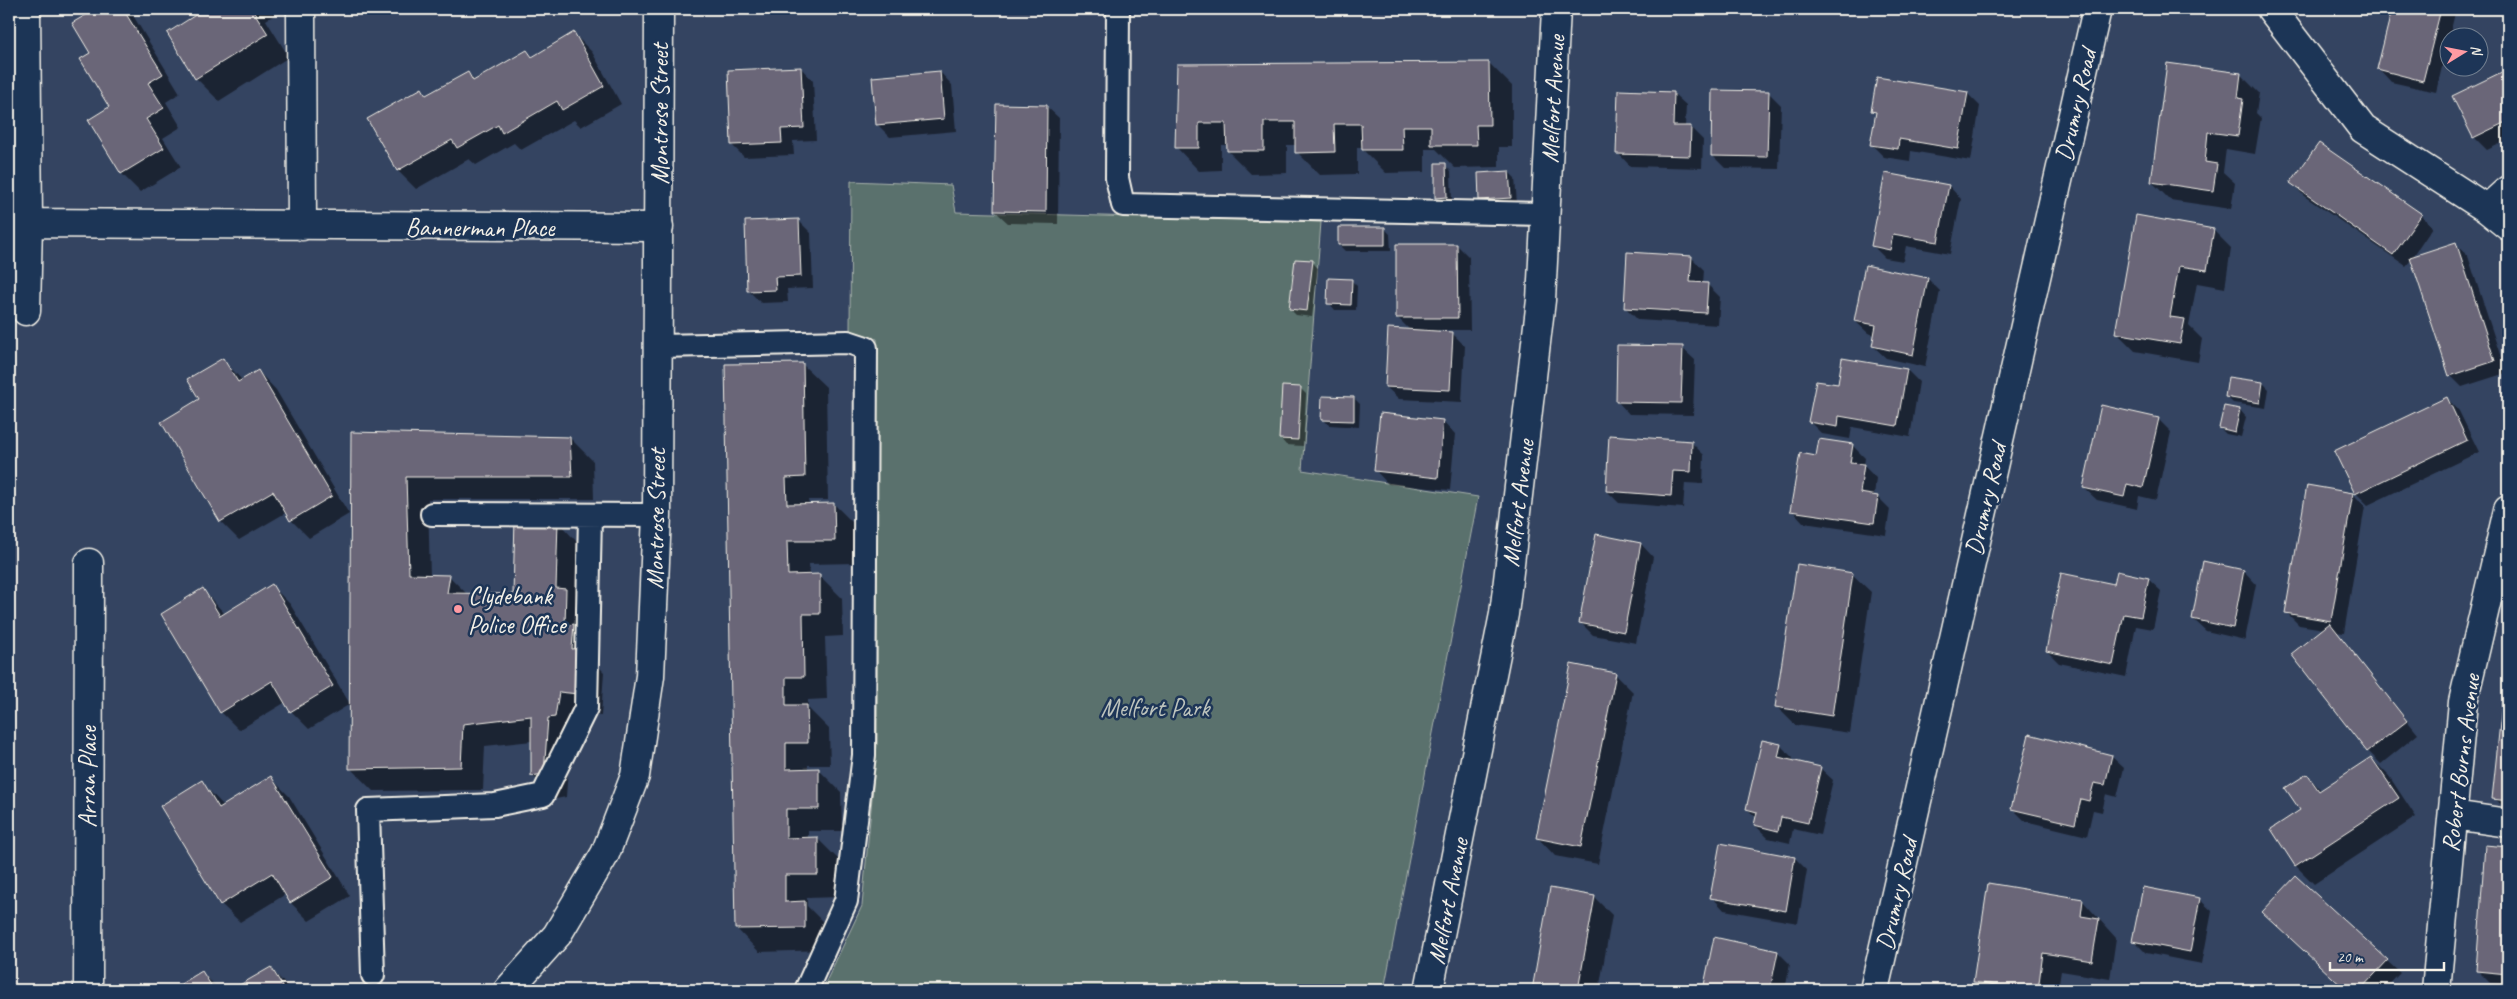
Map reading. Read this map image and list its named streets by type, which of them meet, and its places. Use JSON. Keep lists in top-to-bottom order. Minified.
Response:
{"streets":{"street":["Melfort Avenue","Drumry Road","Montrose Street","Bannerman Place","Robert Burns Avenue","Arran Place"]},"crossings":[["Montrose Street","Bannerman Place"]],"parks":["Melfort Park"],"places":["Clydebank Police Office"],"scale_bar":"20 m","north":"right"}
